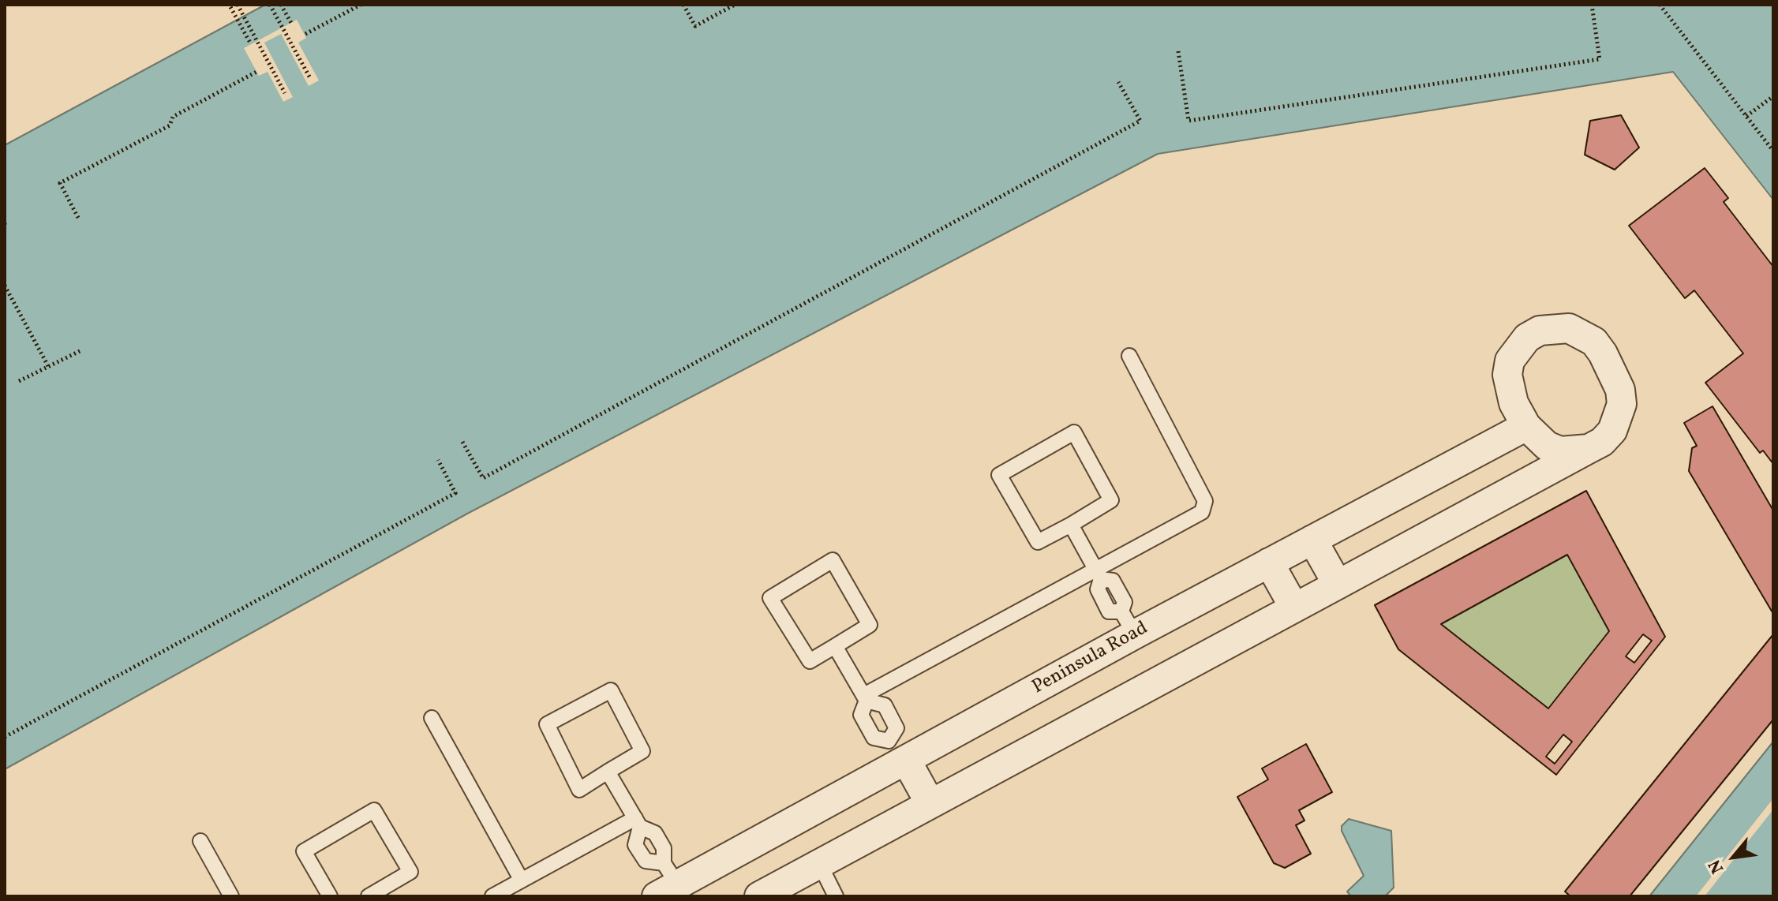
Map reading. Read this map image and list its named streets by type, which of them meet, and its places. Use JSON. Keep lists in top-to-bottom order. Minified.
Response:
{"streets":{"street":["Peninsula Road"]},"north":"bottom left"}
